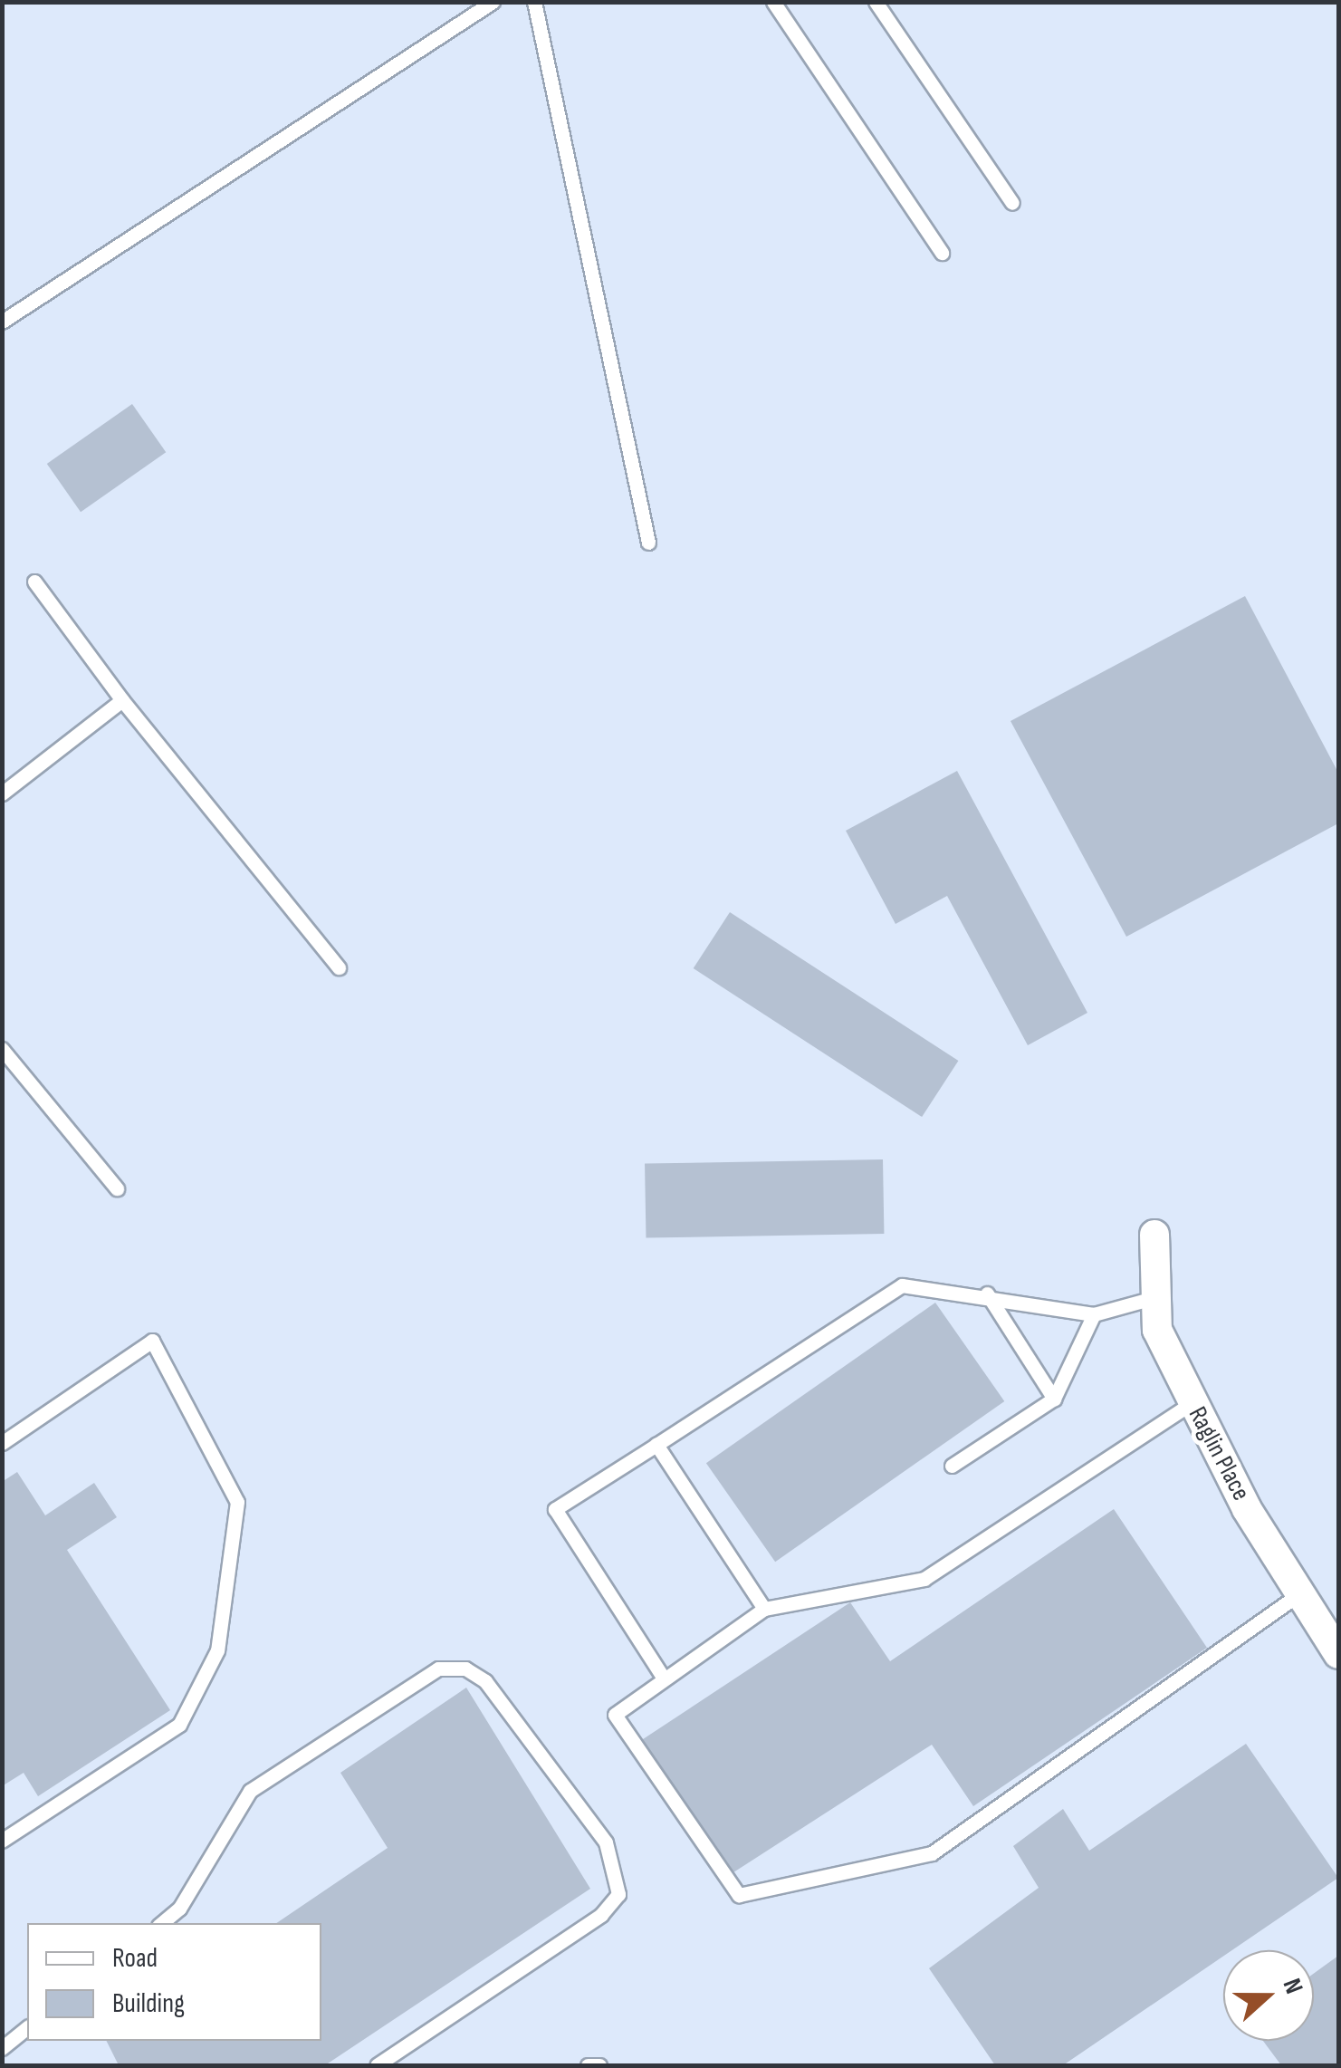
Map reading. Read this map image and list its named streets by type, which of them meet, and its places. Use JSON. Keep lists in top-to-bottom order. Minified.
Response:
{"streets":{"street":["Raglin Place"]},"legend":["Road","Building"],"north":"right"}
